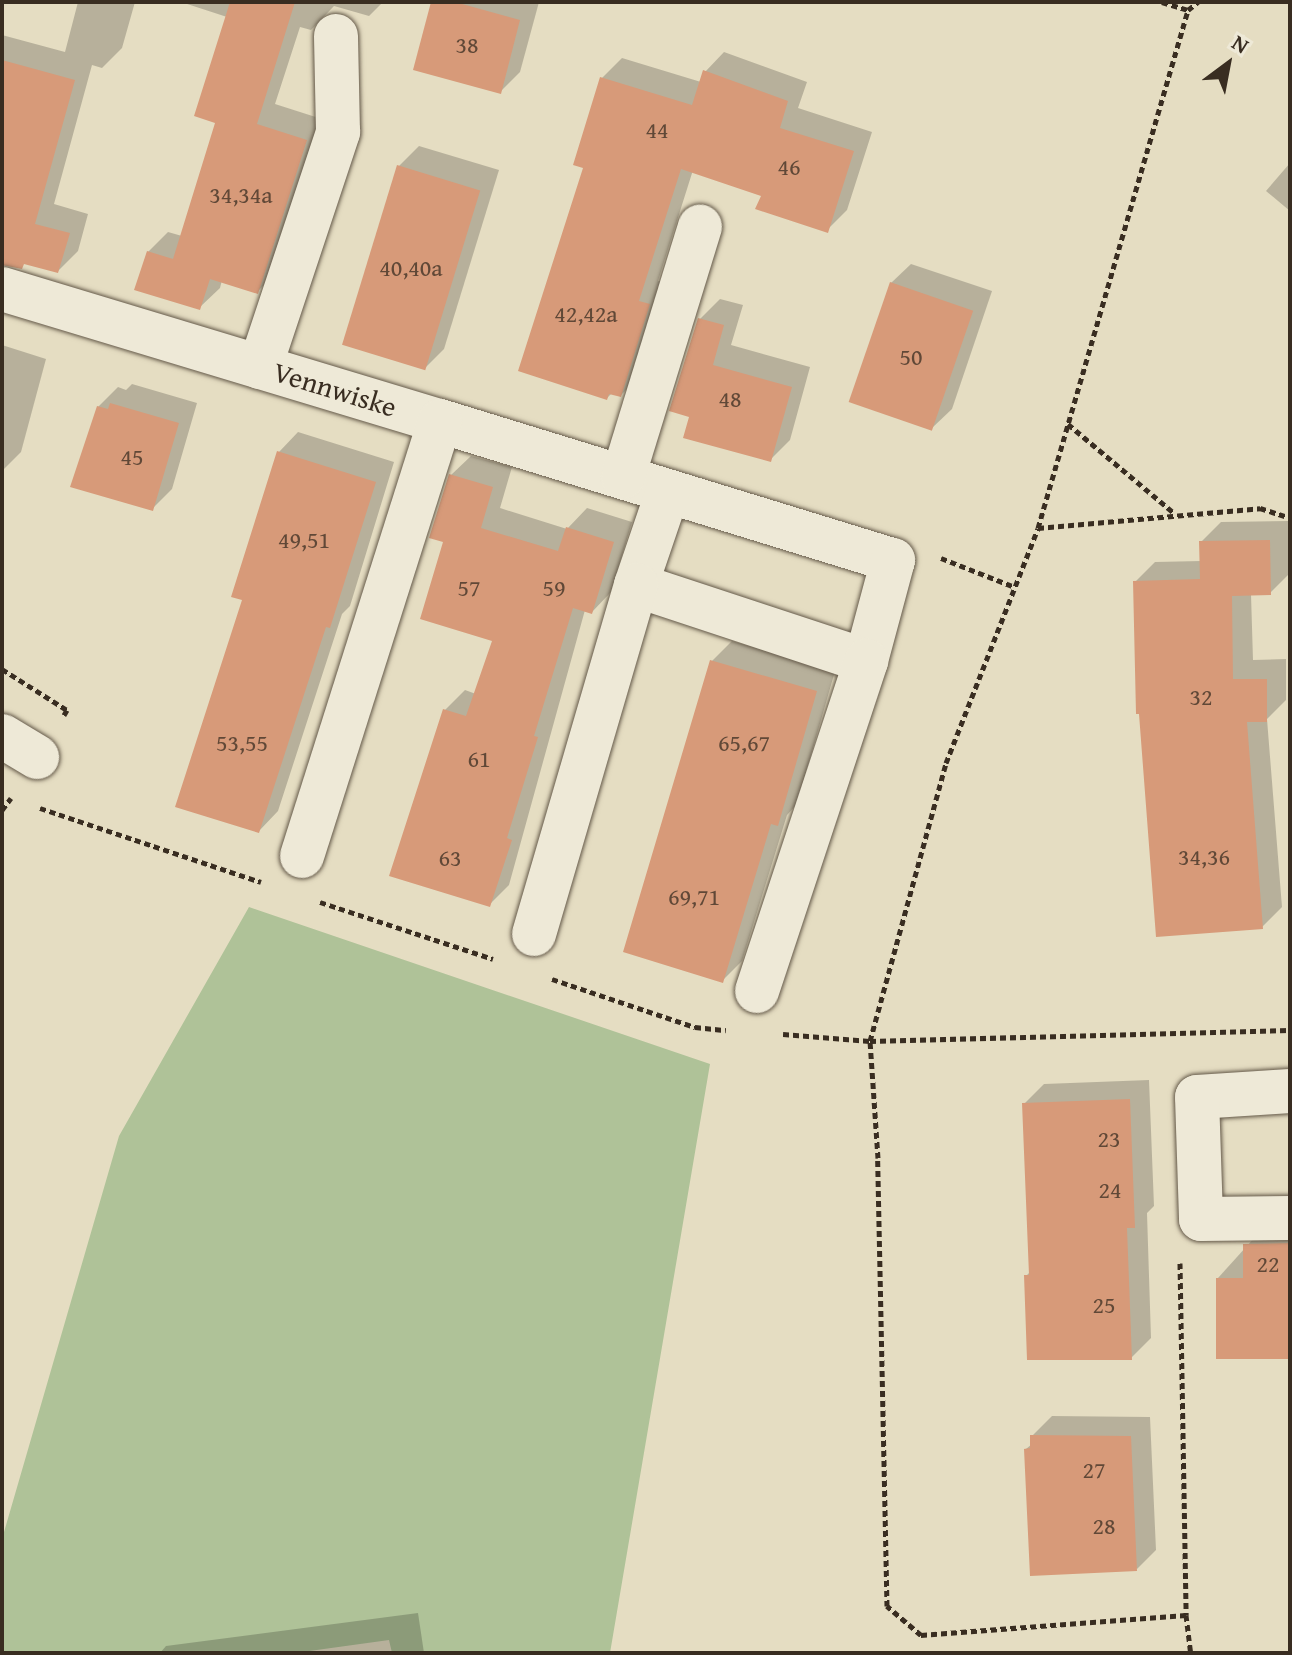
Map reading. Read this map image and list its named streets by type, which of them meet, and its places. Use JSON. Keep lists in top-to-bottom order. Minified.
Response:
{"streets":{"street":["Vennwiske"]},"house_numbers":["38","44","46","34,34a","40,40a","42,42a","50","48","45","49,51","57","59","32","53,55","65,67","61","34,36","63","69,71","23","24","22","25","27","28"],"north":"top right"}
